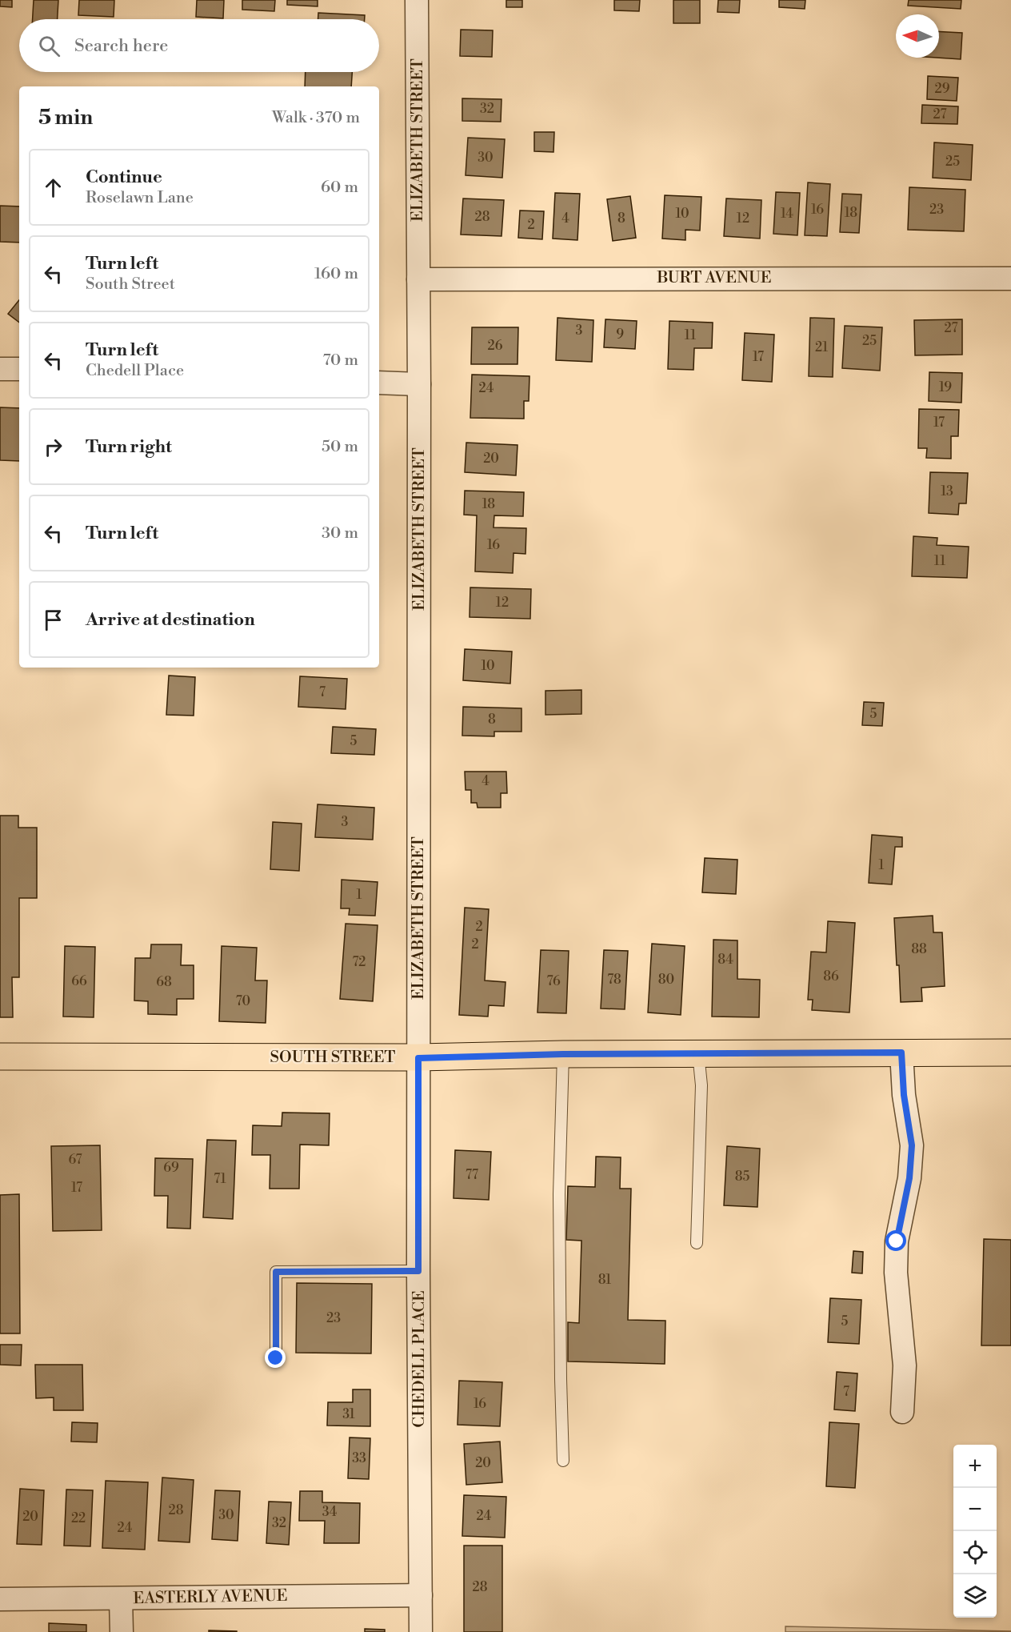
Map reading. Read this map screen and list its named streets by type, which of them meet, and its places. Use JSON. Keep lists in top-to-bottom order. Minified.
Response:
{"streets":{"main road":["SOUTH STREET"],"street":["ELIZABETH STREET","BURT AVENUE","CHEDELL PLACE","EASTERLY AVENUE"]},"crossings":[["ELIZABETH STREET","BURT AVENUE"],["ELIZABETH STREET","SOUTH STREET"],["ELIZABETH STREET","CHEDELL PLACE"],["SOUTH STREET","CHEDELL PLACE"],["CHEDELL PLACE","EASTERLY AVENUE"]],"house_numbers":["29","32","27","30","25","16","23","18","10","14","28","4","8","12","2","27","3","9","11","25","26","21","17","19","24","17","20","13","18","16","11","12","10","7","5","8","5","4","3","1","1","2","2","88","84","72","86","78","80","66","76","68","70","67","69","77","85","71","17","81","23","5","7","16","31","33","20","28","34","30","24","20","22","32","24","28"],"north":"left","page":{"search":"Search here","heading":["5 min","Walk · 370 m"],"list":[["Continue","Roselawn Lane","60 m"],["Turn left","South Street","160 m"],["Turn left","Chedell Place","70 m"],["Turn right","50 m"],["Turn left","30 m"],"Arrive at destination"],"map_buttons":["+","−"]}}
